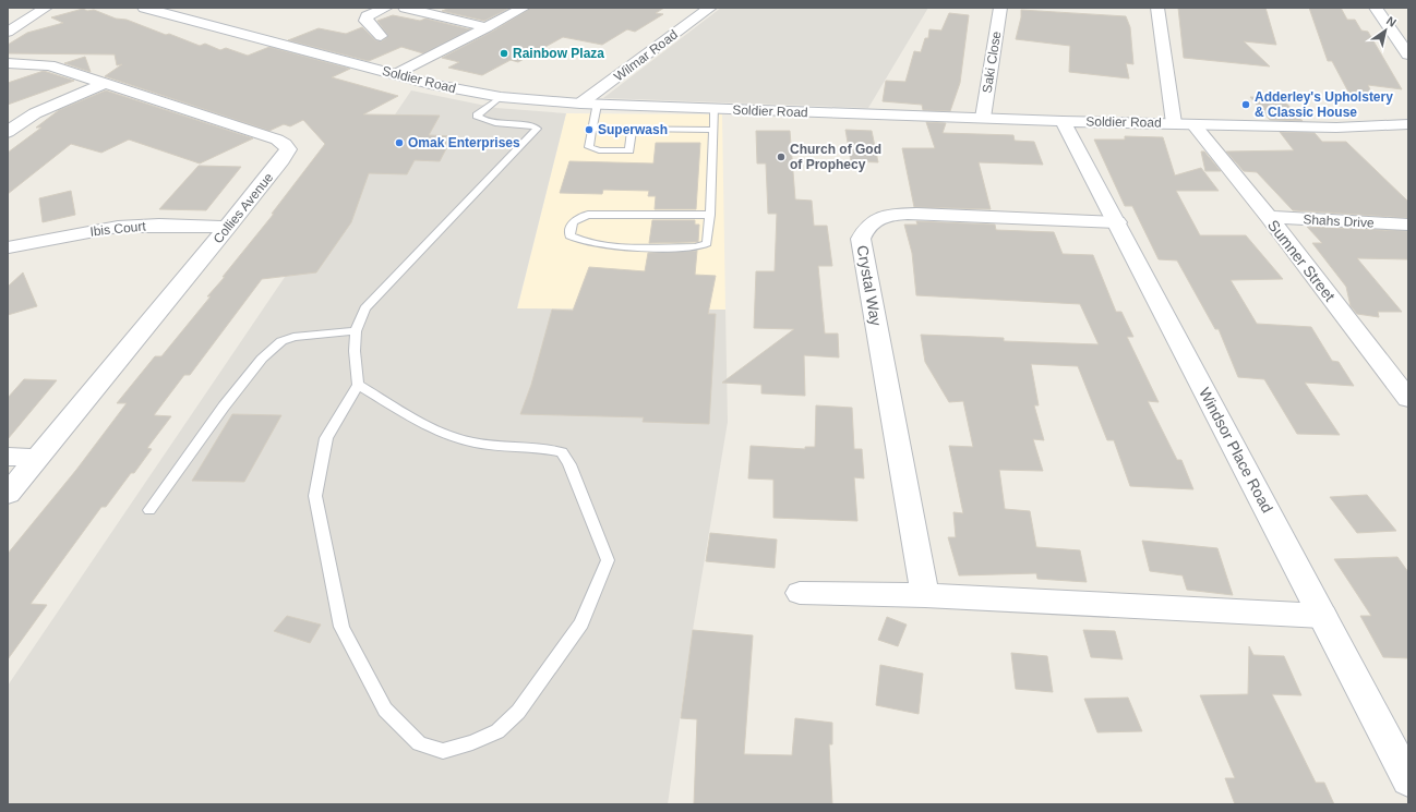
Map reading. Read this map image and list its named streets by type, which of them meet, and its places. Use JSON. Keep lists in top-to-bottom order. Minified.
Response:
{"streets":{"street":["Wilmar Road","Saki Close","Soldier Road","Collies Avenue","Shahs Drive","Ibis Court","Sumner Street","Crystal Way","Windsor Place Road"]},"crossings":[["Wilmar Road","Soldier Road"],["Saki Close","Soldier Road"],["Soldier Road","Sumner Street"],["Soldier Road","Windsor Place Road"],["Collies Avenue","Ibis Court"],["Shahs Drive","Sumner Street"],["Crystal Way","Windsor Place Road"]],"places":["Rainbow Plaza","Adderley's Upholstery & Classic House","Superwash","Omak Enterprises","Church of God of Prophecy"],"north":"top right"}
